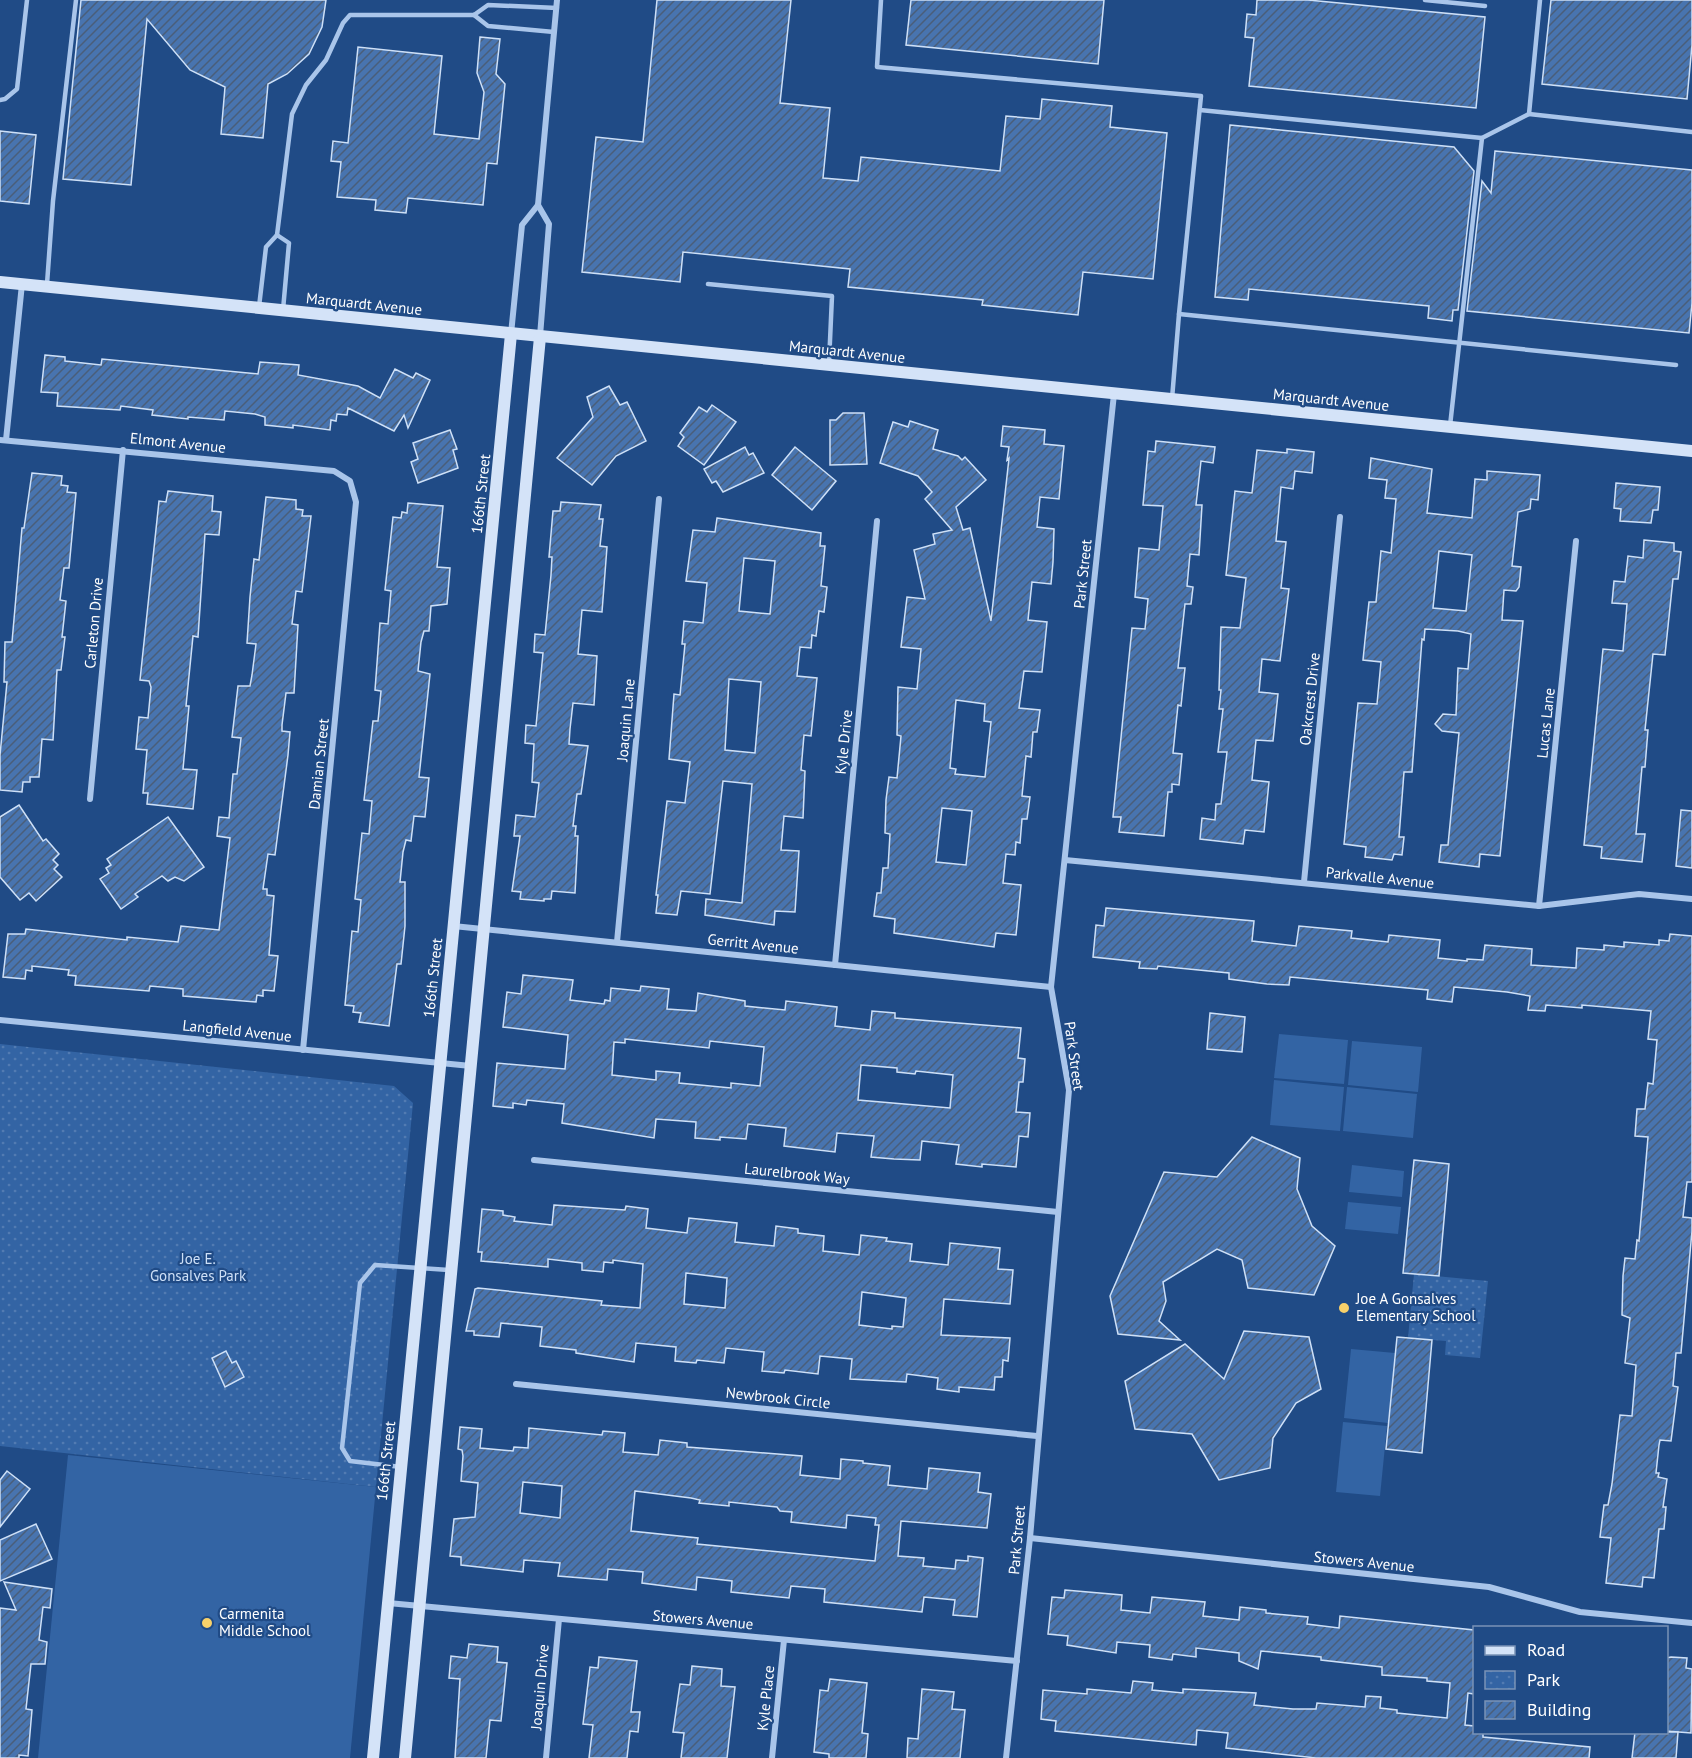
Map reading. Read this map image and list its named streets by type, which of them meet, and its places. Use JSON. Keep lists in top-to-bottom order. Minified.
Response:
{"streets":{"street":["Marquardt Avenue","Elmont Avenue","166th Street","Park Street","Carleton Drive","Oakcrest Drive","Joaquin Lane","Lucas Lane","Kyle Drive","Damian Street","Parkvalle Avenue","Gerritt Avenue","Langfield Avenue","Laurelbrook Way","Newbrook Circle","Stowers Avenue","Joaquin Drive","Kyle Place"]},"crossings":[["Marquardt Avenue","166th Street"],["Marquardt Avenue","Park Street"],["Elmont Avenue","Carleton Drive"],["Elmont Avenue","Damian Street"],["166th Street","Gerritt Avenue"],["166th Street","Langfield Avenue"],["166th Street","Stowers Avenue"],["Park Street","Parkvalle Avenue"],["Park Street","Gerritt Avenue"],["Park Street","Laurelbrook Way"],["Park Street","Newbrook Circle"],["Park Street","Stowers Avenue"],["Oakcrest Drive","Parkvalle Avenue"],["Joaquin Lane","Gerritt Avenue"],["Lucas Lane","Parkvalle Avenue"],["Kyle Drive","Gerritt Avenue"],["Damian Street","Langfield Avenue"],["Stowers Avenue","Joaquin Drive"],["Stowers Avenue","Kyle Place"]],"parks":["Joe E. Gonsalves Park"],"places":["Joe A Gonsalves Elementary School","Carmenita Middle School"],"legend":["Road","Park","Building"]}
